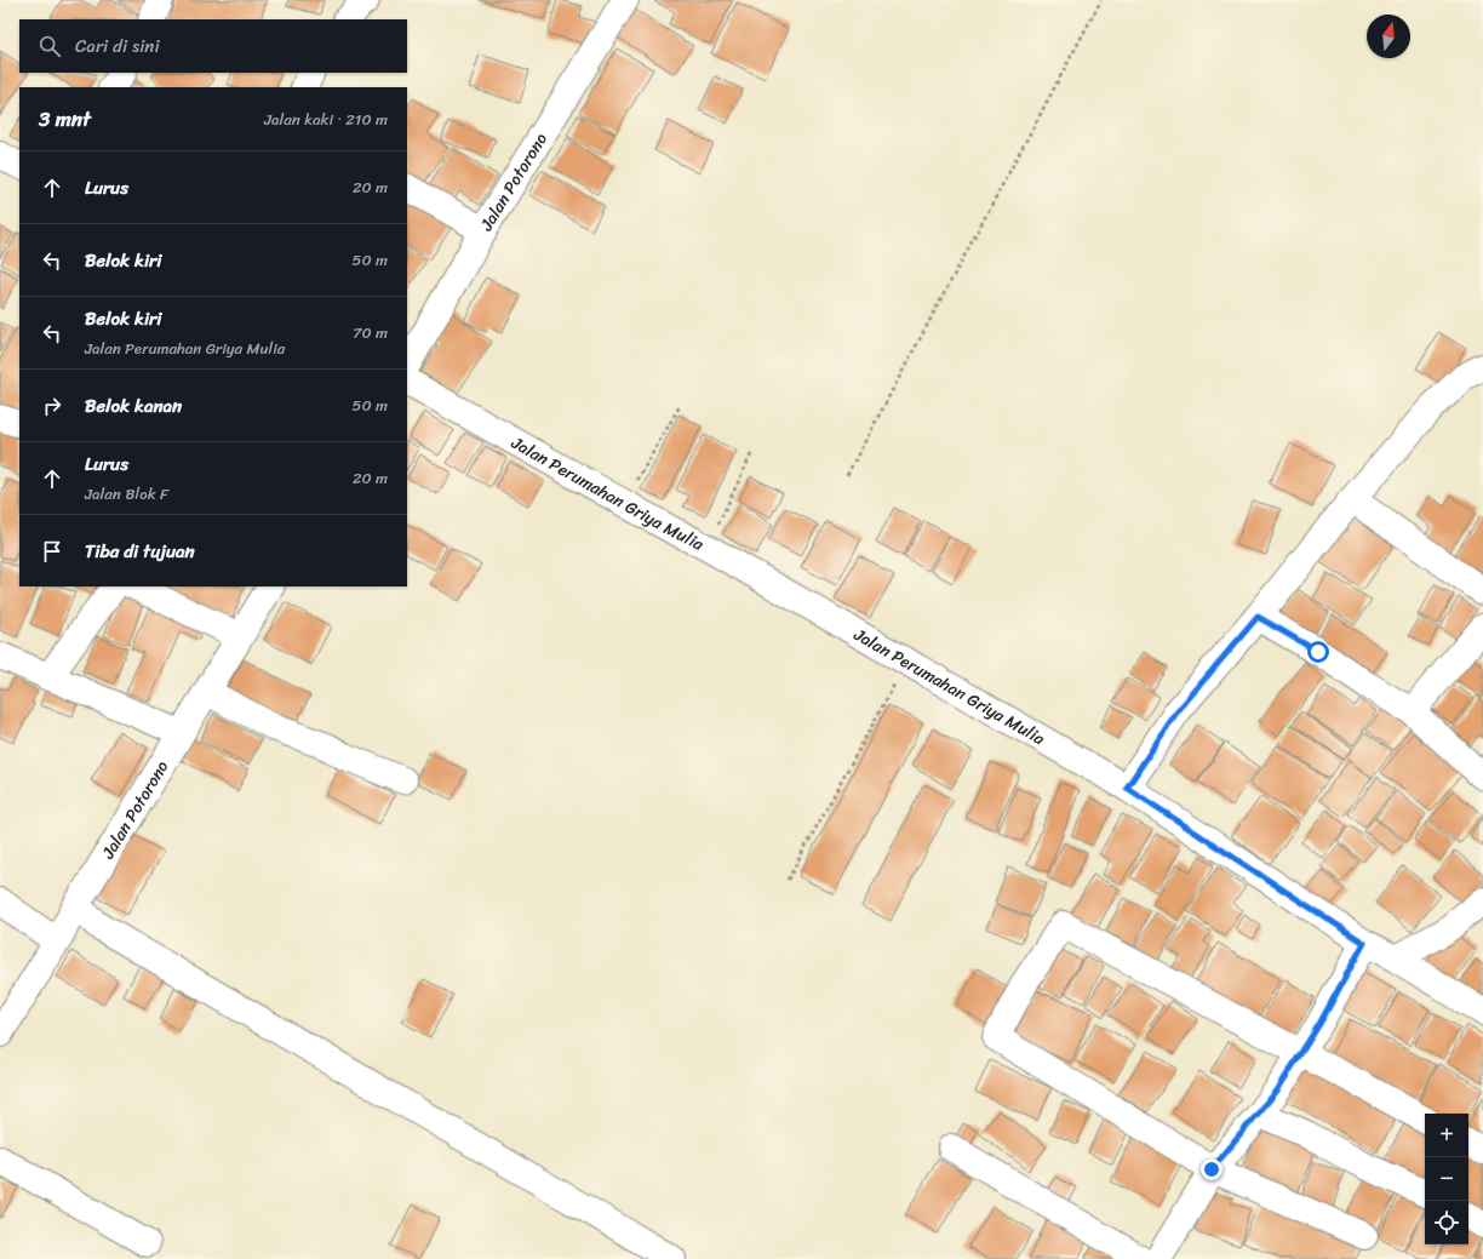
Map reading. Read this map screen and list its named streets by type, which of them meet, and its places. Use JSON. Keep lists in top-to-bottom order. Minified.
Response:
{"streets":{"street":["Jalan Potorono","Jalan Perumahan Griya Mulia"]},"north":"top","page":{"search":"Cari di sini","heading":["3 mnt","Jalan kaki · 210 m"],"list":[["Lurus","20 m"],["Belok kiri","50 m"],["Belok kiri","Jalan Perumahan Griya Mulia","70 m"],["Belok kanan","50 m"],["Lurus","Jalan Blok F","20 m"],"Tiba di tujuan"],"map_buttons":["+","−"]}}
